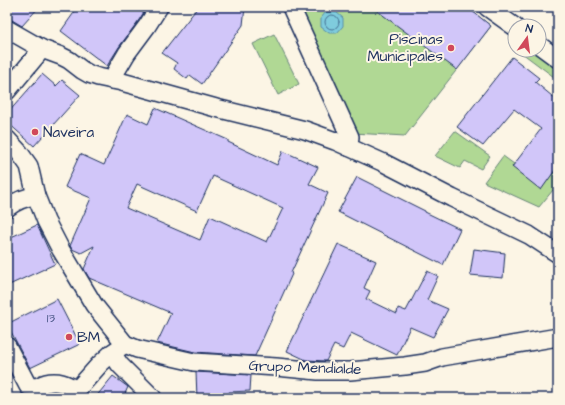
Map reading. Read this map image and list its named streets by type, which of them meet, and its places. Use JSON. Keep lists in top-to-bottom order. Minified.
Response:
{"streets":{"street":["Grupo Mendialde"]},"places":["Piscinas Municipales","Naveira","BM"],"house_numbers":["13"],"north":"top"}
